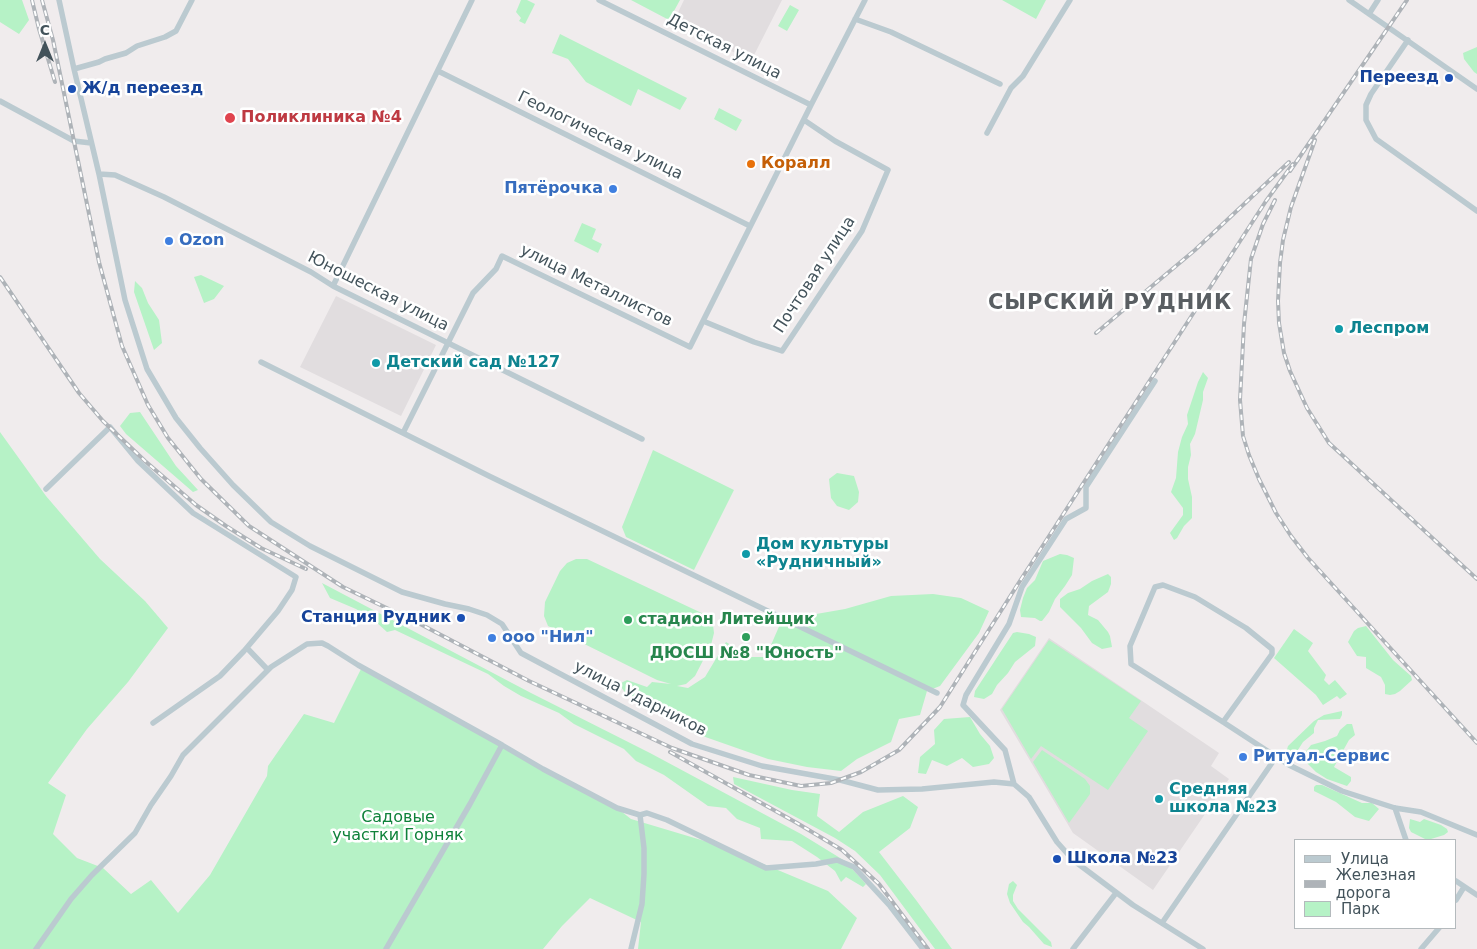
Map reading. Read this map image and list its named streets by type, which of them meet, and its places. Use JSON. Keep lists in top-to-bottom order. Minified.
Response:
{"streets":{"street":["Детская улица","Геологическая улица","Почтовая улица","улица Металлистов","Юношеская улица","улица Ударников"]},"crossings":[["Почтовая улица","улица Металлистов"],["улица Металлистов","Юношеская улица"],["Юношеская улица","улица Ударников"]],"districts":["СЫРСКИЙ РУДНИК"],"parks":["Садовые участки Горняк"],"places":["Переезд","Ж/д переезд","Поликлиника №4","Коралл","Пятёрочка","Ozon","Леспром","Детский сад №127","Дом культуры «Рудничный»","Станция Рудник","стадион Литейщик","ДЮСШ №8 \"Юность\"","ооо \"Нил\"","Ритуал-Сервис","Средняя школа №23","Школа №23"],"legend":["Улица","Железная дорога","Парк"],"north":"top"}
